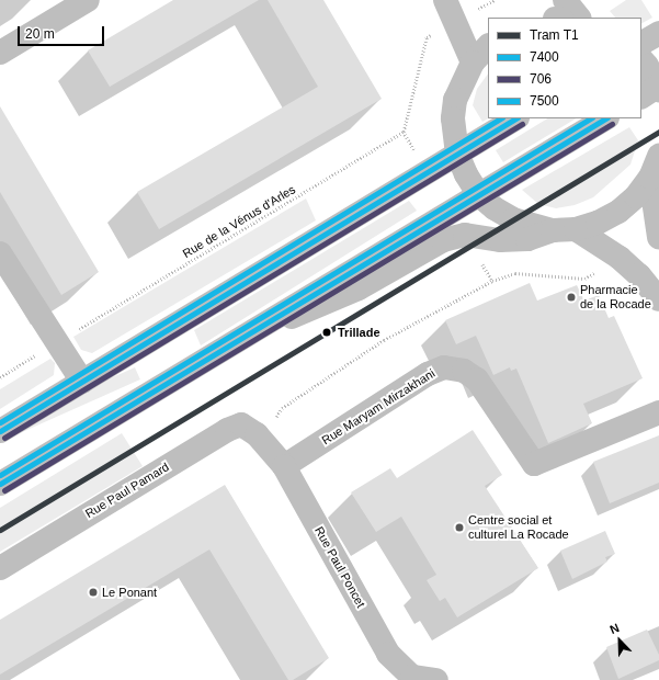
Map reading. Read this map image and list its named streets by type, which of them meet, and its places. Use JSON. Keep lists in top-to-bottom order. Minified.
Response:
{"streets":{"street":["Rue Maryam Mirzakhani","Rue Paul Pamard","Rue Paul Poncet"],"path":["Rue de la Vénus d'Arles"]},"crossings":[["Rue Maryam Mirzakhani","Rue Paul Poncet"],["Rue Paul Pamard","Rue Paul Poncet"]],"places":["Pharmacie de la Rocade","Trillade","Centre social et culturel La Rocade","Le Ponant"],"lines":["transit line 7400","transit line 7500","transit line 706","tram line T1"],"legend":["Tram T1","7400","706","7500"],"scale_bar":"20 m","north":"top left"}
